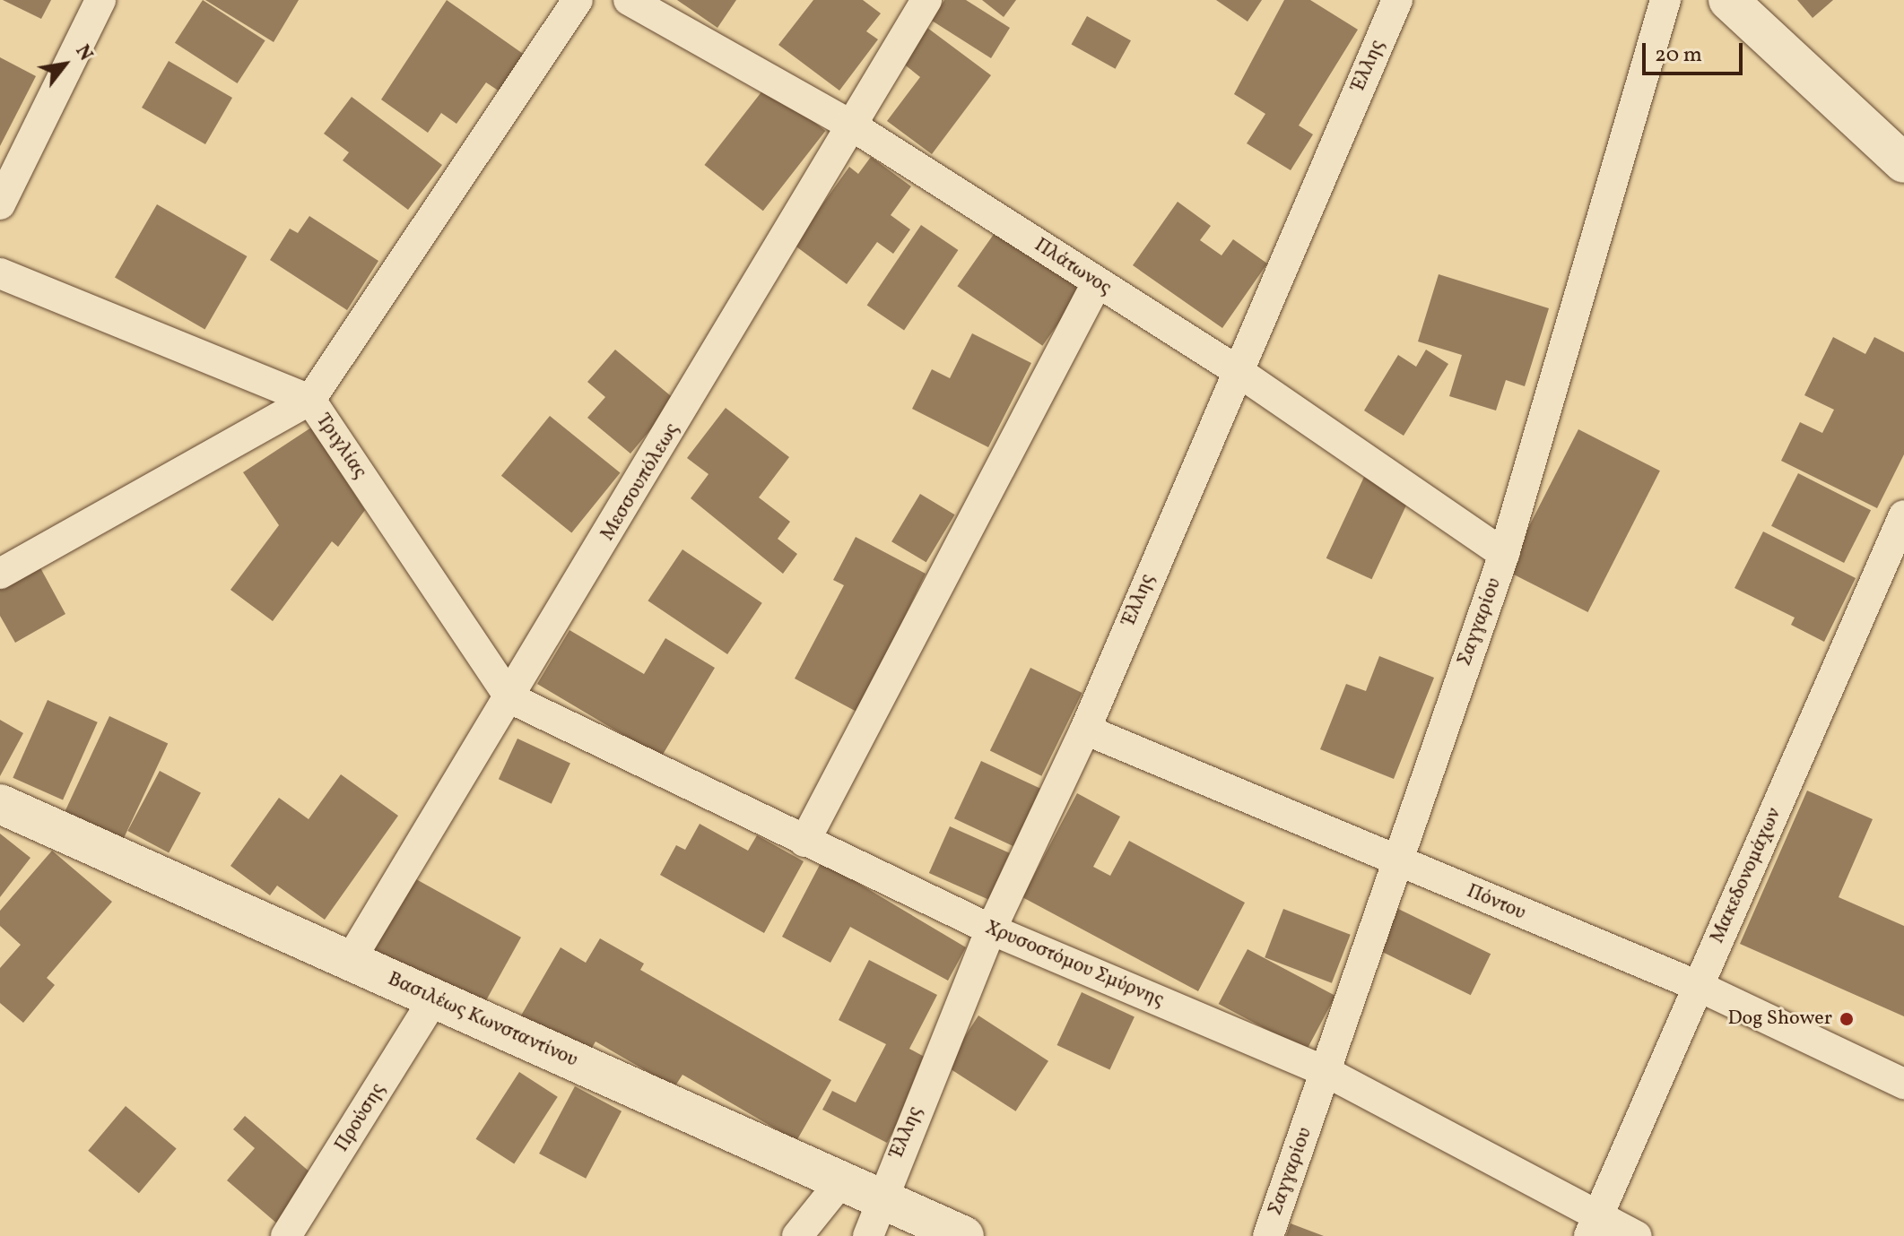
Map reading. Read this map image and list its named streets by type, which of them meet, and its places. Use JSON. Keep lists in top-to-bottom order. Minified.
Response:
{"streets":{"street":["Έλλης","Πλάτωνος","Τριγλίας","Μεσσουπόλεως","Σαγγαρίου","Μακεδονομάχων","Πόντου","Χρυσοστόμου Σμύρνης","Βασιλέως Κωνσταντίνου","Προύσης"]},"crossings":[["Έλλης","Πλάτωνος"],["Έλλης","Πόντου"],["Έλλης","Χρυσοστόμου Σμύρνης"],["Έλλης","Βασιλέως Κωνσταντίνου"],["Πλάτωνος","Μεσσουπόλεως"],["Πλάτωνος","Σαγγαρίου"],["Τριγλίας","Μεσσουπόλεως"],["Τριγλίας","Χρυσοστόμου Σμύρνης"],["Μεσσουπόλεως","Χρυσοστόμου Σμύρνης"],["Μεσσουπόλεως","Βασιλέως Κωνσταντίνου"],["Σαγγαρίου","Πόντου"],["Σαγγαρίου","Χρυσοστόμου Σμύρνης"],["Μακεδονομάχων","Πόντου"],["Μακεδονομάχων","Χρυσοστόμου Σμύρνης"],["Βασιλέως Κωνσταντίνου","Προύσης"]],"places":["Dog Shower"],"scale_bar":"20 m","north":"top right"}
